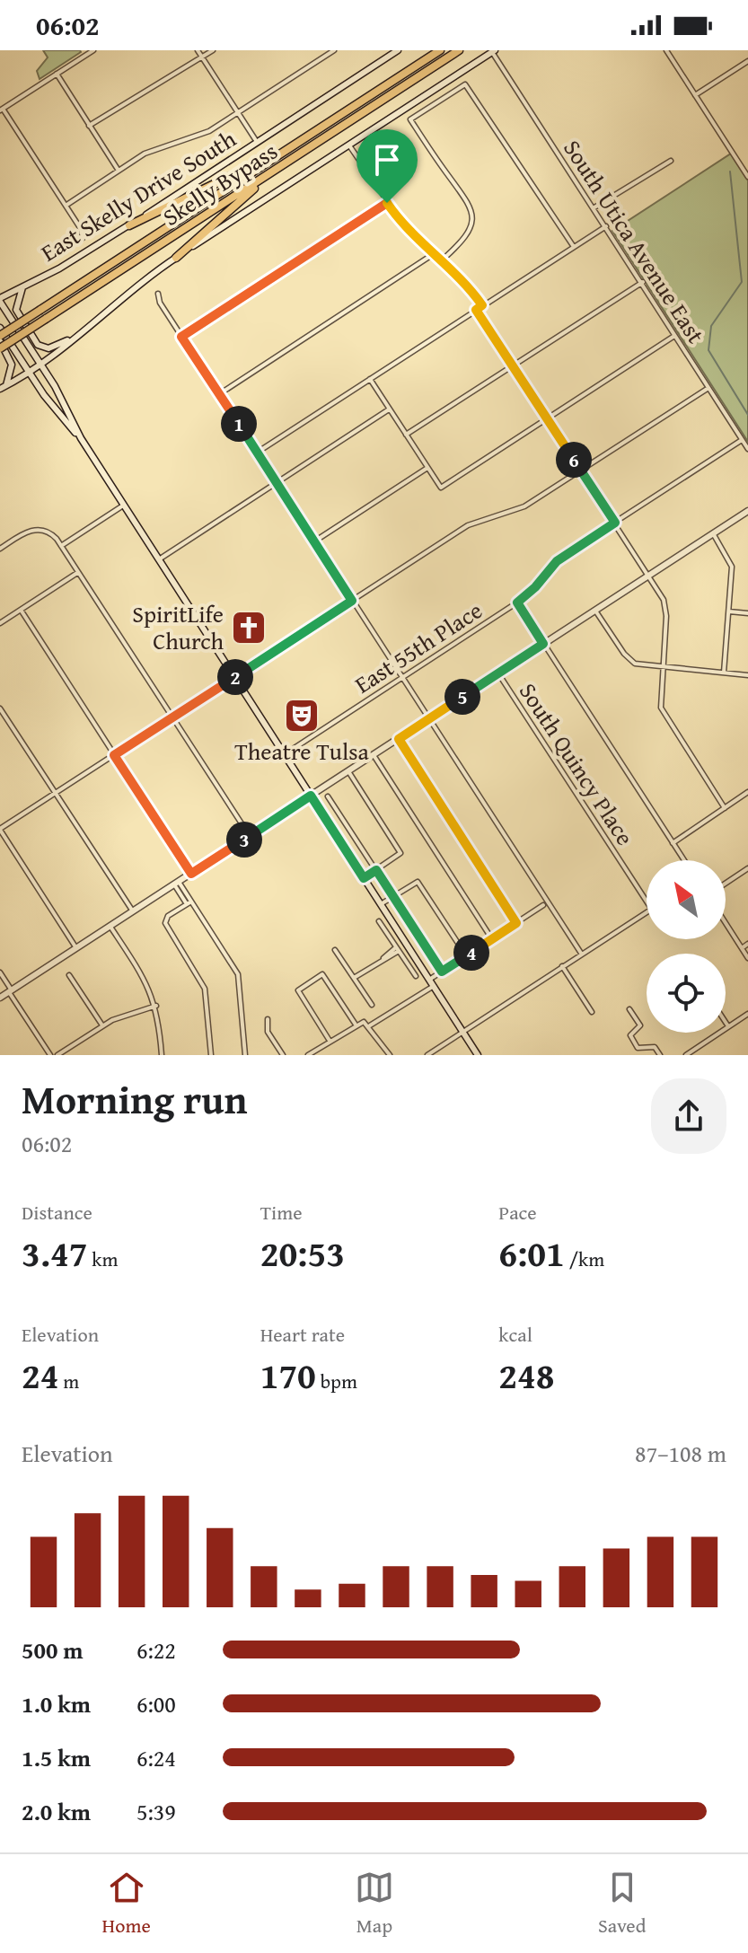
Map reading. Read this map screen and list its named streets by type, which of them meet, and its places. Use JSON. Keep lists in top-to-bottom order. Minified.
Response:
{"streets":{"highway":["Skelly Bypass"],"main road":["East Skelly Drive South"],"street":["South Utica Avenue East","East 55th Place","South Quincy Place"]},"crossings":[["South Utica Avenue East","East 55th Place"]],"places":{"church":["SpiritLife Church"],"theatre":["Theatre Tulsa"]},"north":"top left","page":{"status":"06:02","pins":["1","6","2","5","3","4"],"heading":["Morning run","06:02"],"stats":[["Distance","3.47 km"],["Time","20:53"],["Pace","6:01 /km"],["Elevation","24 m"],["Heart rate","170 bpm"],["kcal","248"]],"chart":["Elevation","87–108 m"],"list":[{"name":"500 m","note":"6:22"},{"name":"1.0 km","note":"6:00"},{"name":"1.5 km","note":"6:24"},{"name":"2.0 km","note":"5:39"}],"tabs":["Home","Map","Saved"]}}
